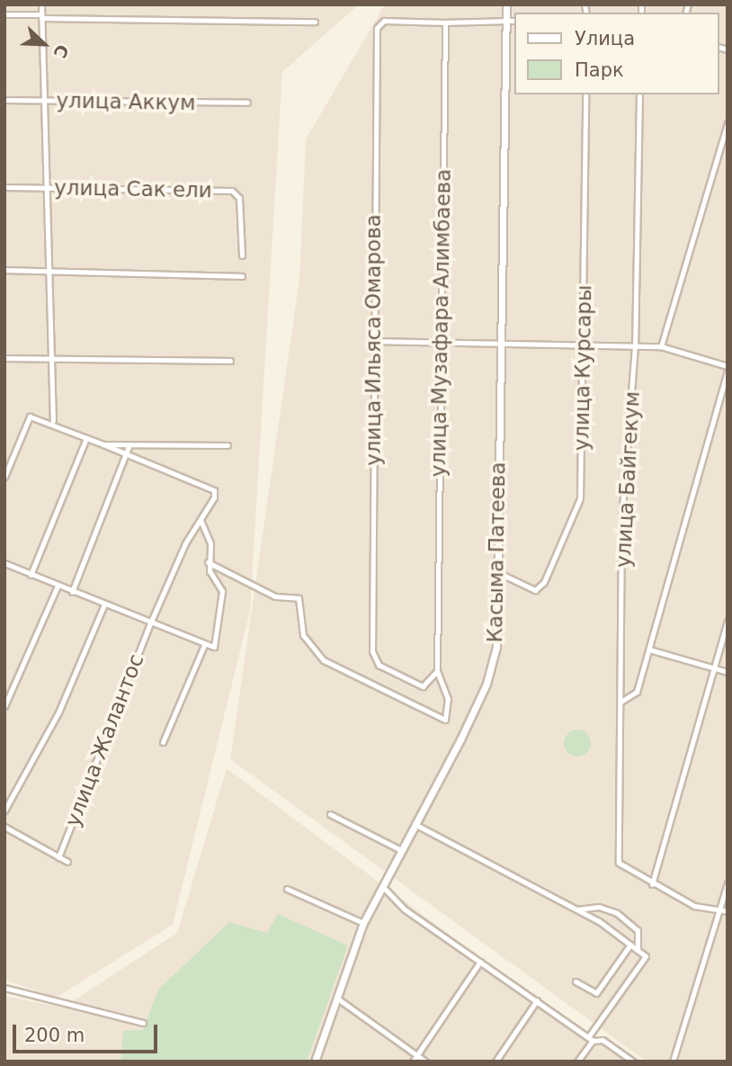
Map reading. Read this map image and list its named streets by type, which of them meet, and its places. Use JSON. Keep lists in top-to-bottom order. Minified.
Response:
{"streets":{"main road":["Касыма Патеева"],"street":["улица Аккум","улица Сак ели","улица Музафара Алимбаева","улица Ильяса Омарова","улица Курсары","улица Байгекум","улица Жалантос"]},"crossings":[["улица Музафара Алимбаева","улица Ильяса Омарова"],["улица Курсары","Касыма Патеева"]],"legend":["Улица","Парк"],"scale_bar":"200 m","north":"bottom right"}
